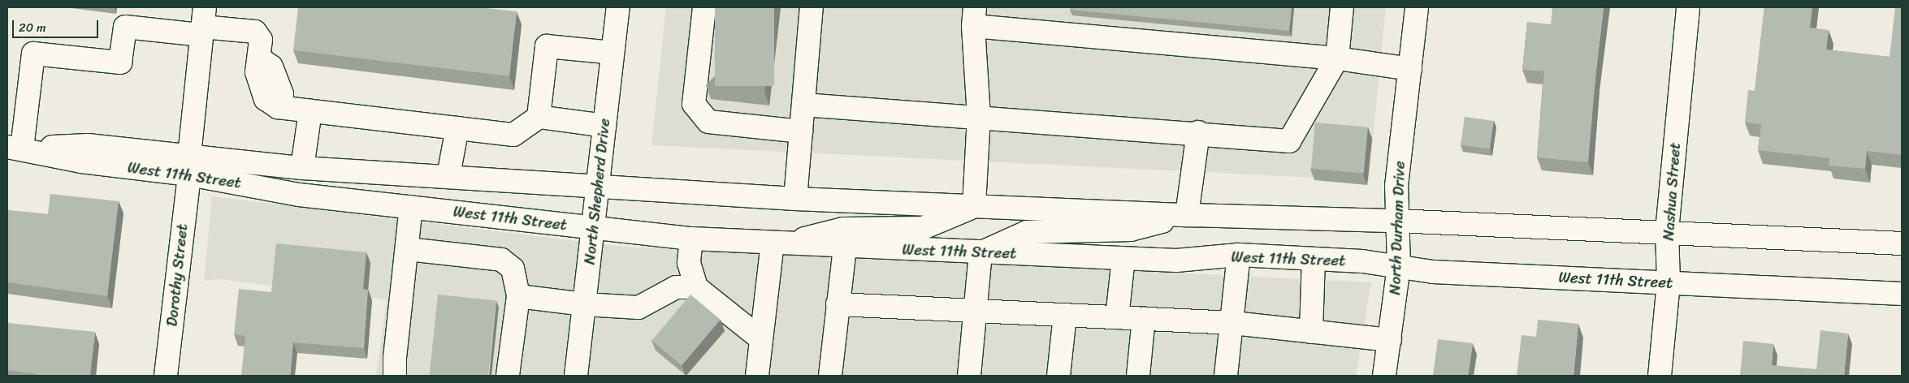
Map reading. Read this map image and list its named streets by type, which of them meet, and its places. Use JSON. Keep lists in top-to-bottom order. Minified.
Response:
{"streets":{"main road":["West 11th Street","North Shepherd Drive","Nashua Street","North Durham Drive","Dorothy Street"]},"crossings":[["West 11th Street","North Shepherd Drive"],["West 11th Street","Nashua Street"],["West 11th Street","North Durham Drive"],["West 11th Street","Dorothy Street"]],"scale_bar":"20 m"}
